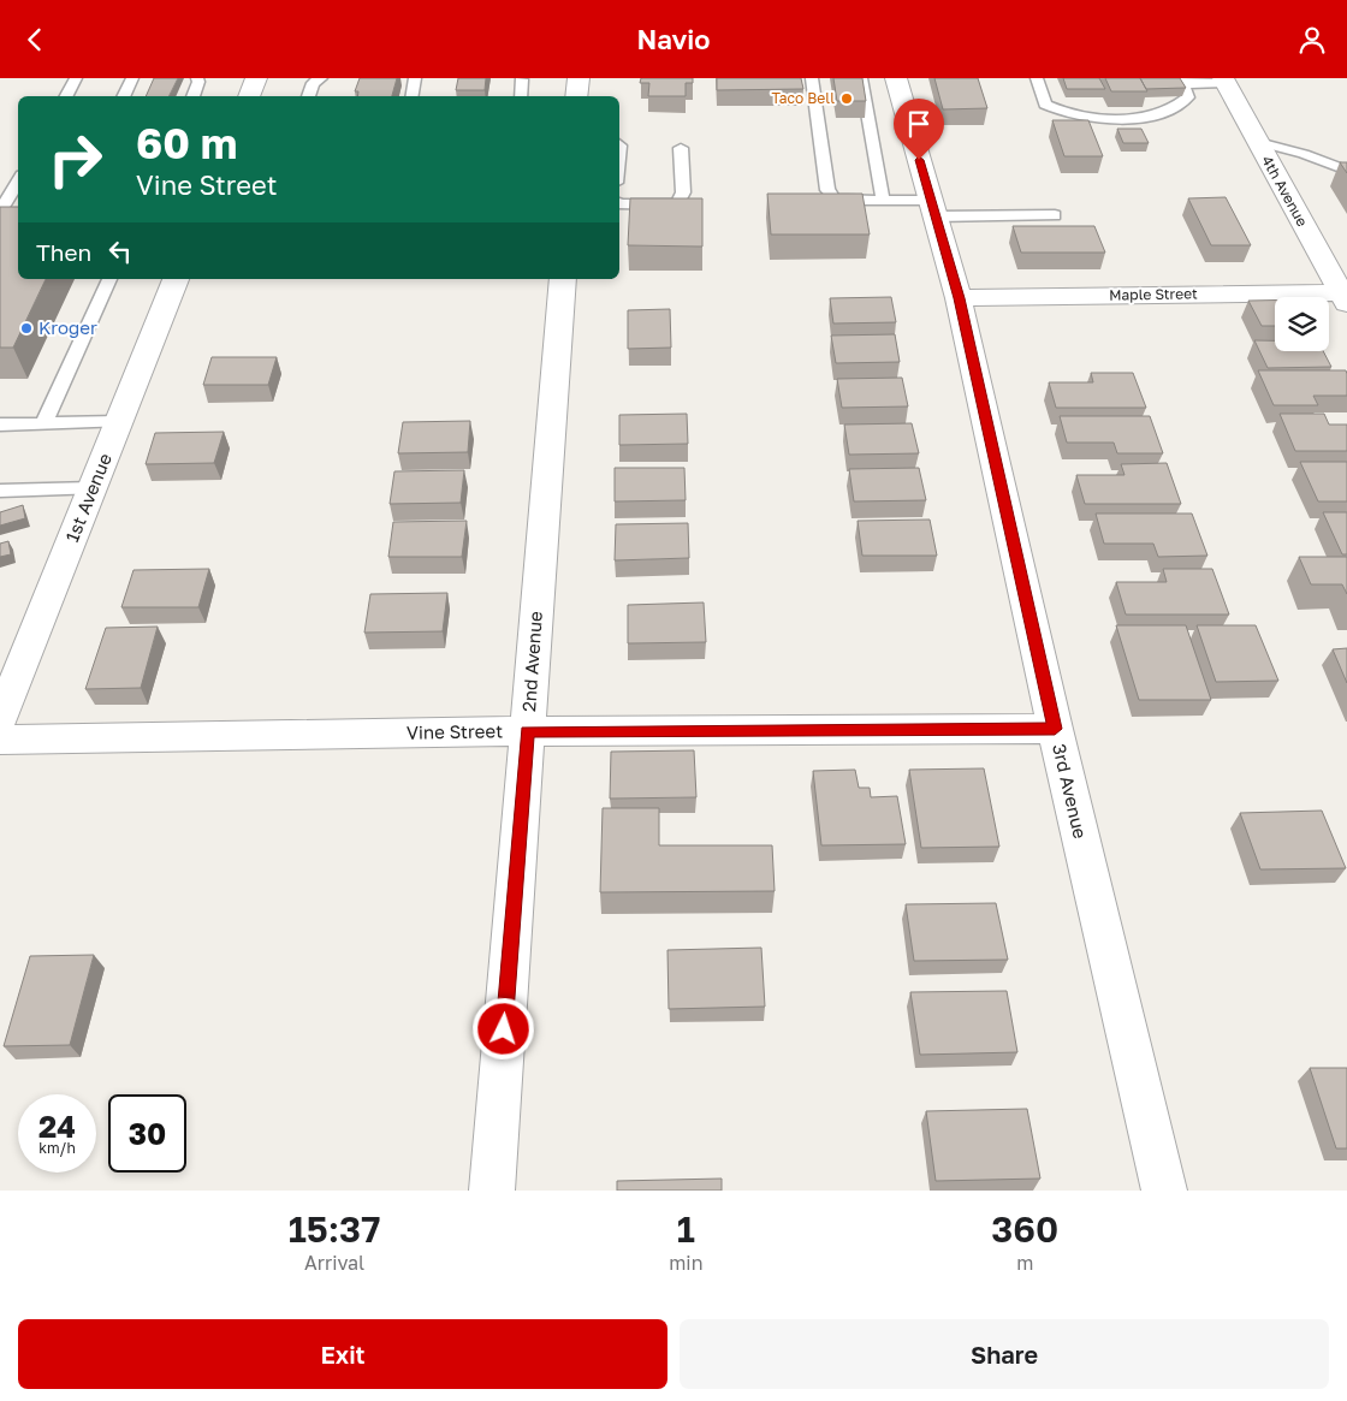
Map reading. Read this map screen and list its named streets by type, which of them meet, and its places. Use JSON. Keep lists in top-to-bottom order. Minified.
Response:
{"streets":{"street":["4th Avenue","Maple Street","1st Avenue","2nd Avenue","Vine Street","3rd Avenue"]},"crossings":[["4th Avenue","Maple Street"],["Maple Street","3rd Avenue"],["2nd Avenue","Vine Street"],["Vine Street","3rd Avenue"]],"places":["Taco Bell","Kroger"],"page":{"header":"Navio","turn":["60 m","Vine Street"],"then":"Then","speed":"24 km/h","limit":"30","eta":["15:37","Arrival","1","min","360","m"],"buttons":["Exit","Share"]}}
